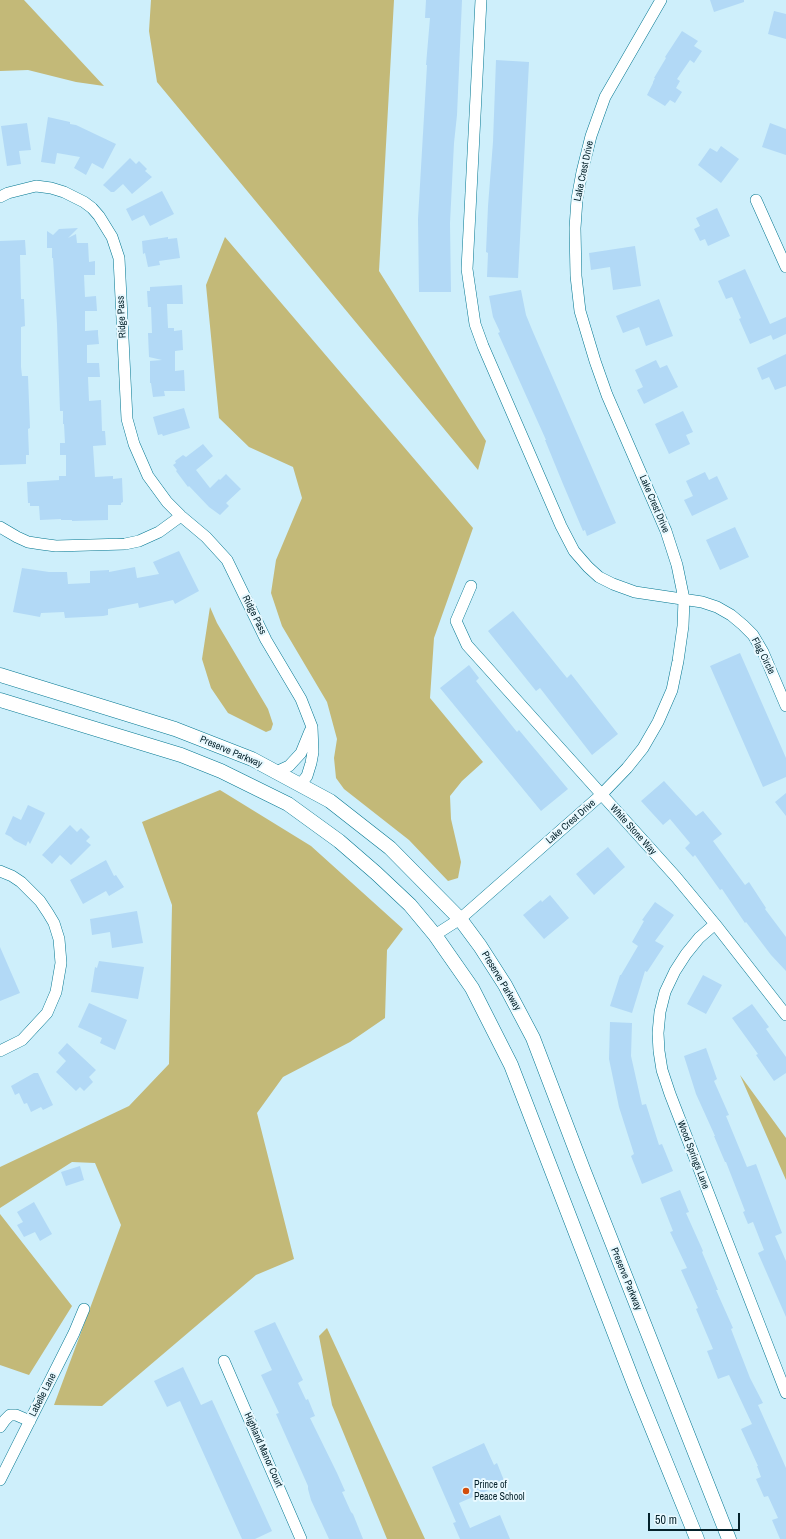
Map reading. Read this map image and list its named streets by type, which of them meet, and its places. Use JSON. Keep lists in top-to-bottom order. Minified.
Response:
{"streets":{"street":["Lake Crest Drive","Ridge Pass","Flag Circle","Preserve Parkway","White Stone Way","Wood Springs Lane","Labelle Lane","Highland Manor Court"]},"crossings":[["Lake Crest Drive","Flag Circle"],["Lake Crest Drive","Preserve Parkway"],["Lake Crest Drive","White Stone Way"],["Ridge Pass","Preserve Parkway"],["White Stone Way","Wood Springs Lane"]],"places":["Prince of Peace School"],"scale_bar":"50 m"}
